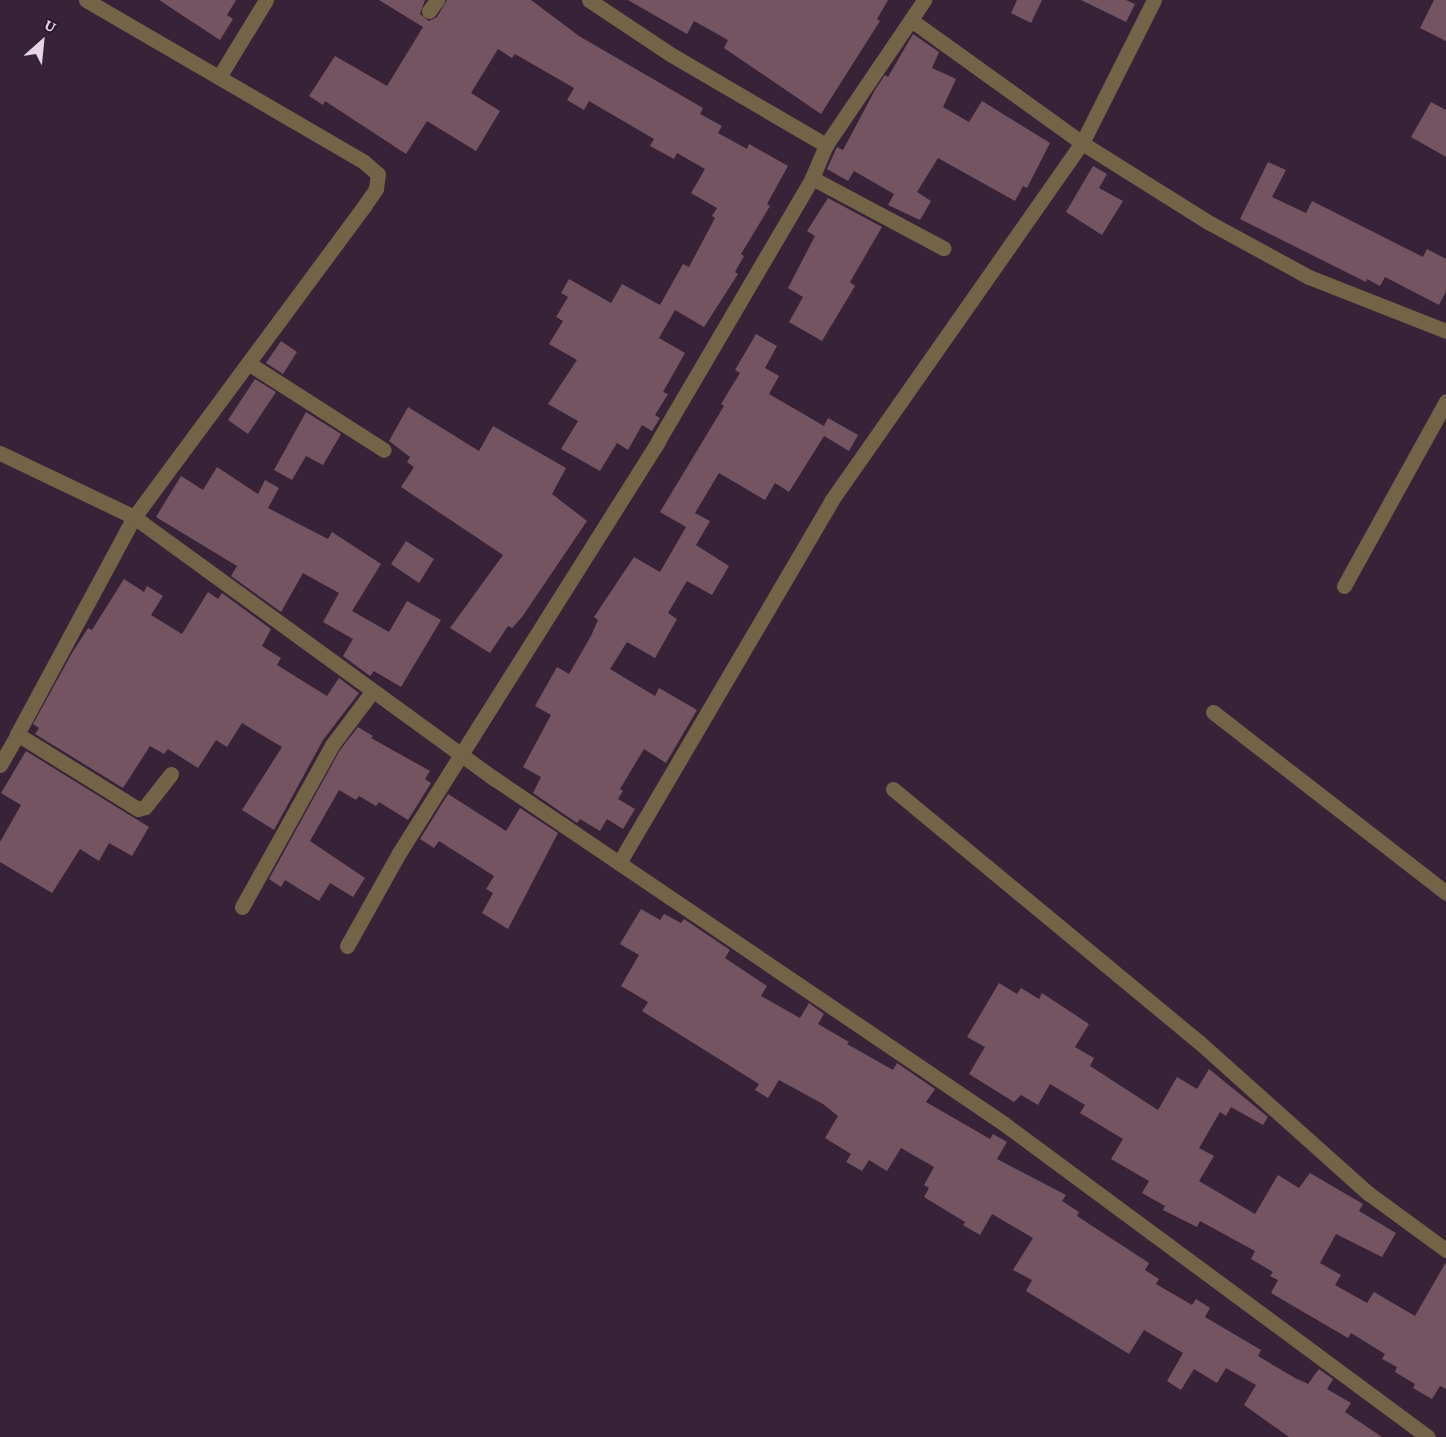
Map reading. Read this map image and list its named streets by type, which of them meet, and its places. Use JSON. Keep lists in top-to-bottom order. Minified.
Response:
{"north":"top right"}
